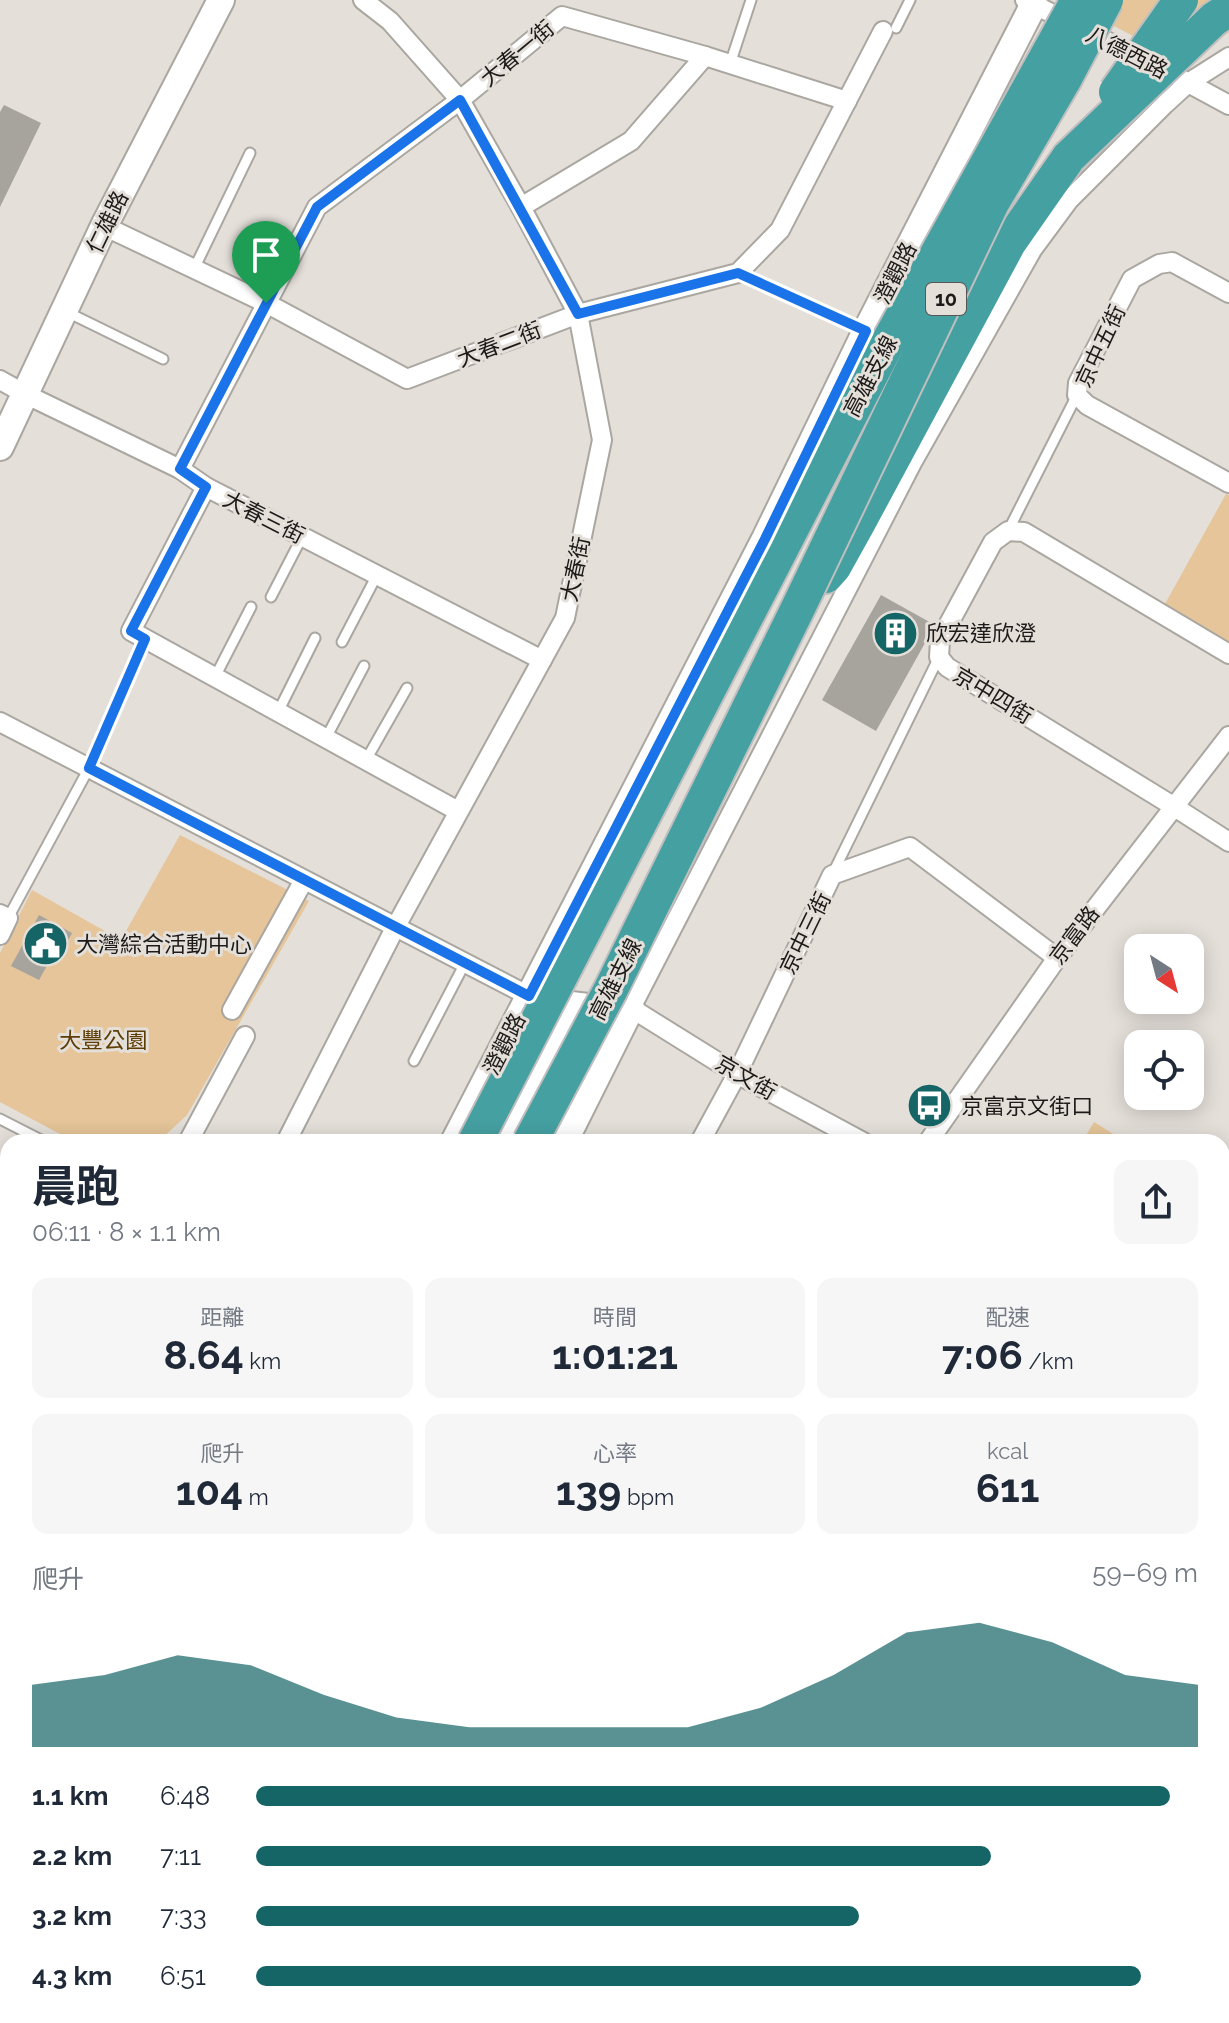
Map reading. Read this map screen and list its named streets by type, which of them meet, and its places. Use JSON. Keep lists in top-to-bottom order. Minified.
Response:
{"streets":{"highway":["10","高雄支線"],"street":["八德西路","大春一街","仁雄路","澄觀路","大春二街","京中五街","大春三街","大春街","京中四街","京中三街","京富路","京文街"]},"crossings":[["大春一街","大春二街"],["大春一街","大春街"],["仁雄路","大春二街"],["澄觀路","高雄支線"],["大春二街","大春街"],["大春三街","大春街"],["京中四街","京富路"],["京中三街","京富路"],["京中三街","京文街"]],"parks":["大豐公園"],"places":{"building":["欣宏達欣澄"],"public building":["大灣綜合活動中心"],"bus stop":["京富京文街口"]},"north":"bottom right","page":{"heading":["晨跑","06:11 · 8 × 1.1 km"],"stats":[["距離","8.64 km"],["時間","1:01:21"],["配速","7:06 /km"],["爬升","104 m"],["心率","139 bpm"],["kcal","611"]],"chart":["爬升","59–69 m"],"list":[{"name":"1.1 km","note":"6:48"},{"name":"2.2 km","note":"7:11"},{"name":"3.2 km","note":"7:33"},{"name":"4.3 km","note":"6:51"}]}}
